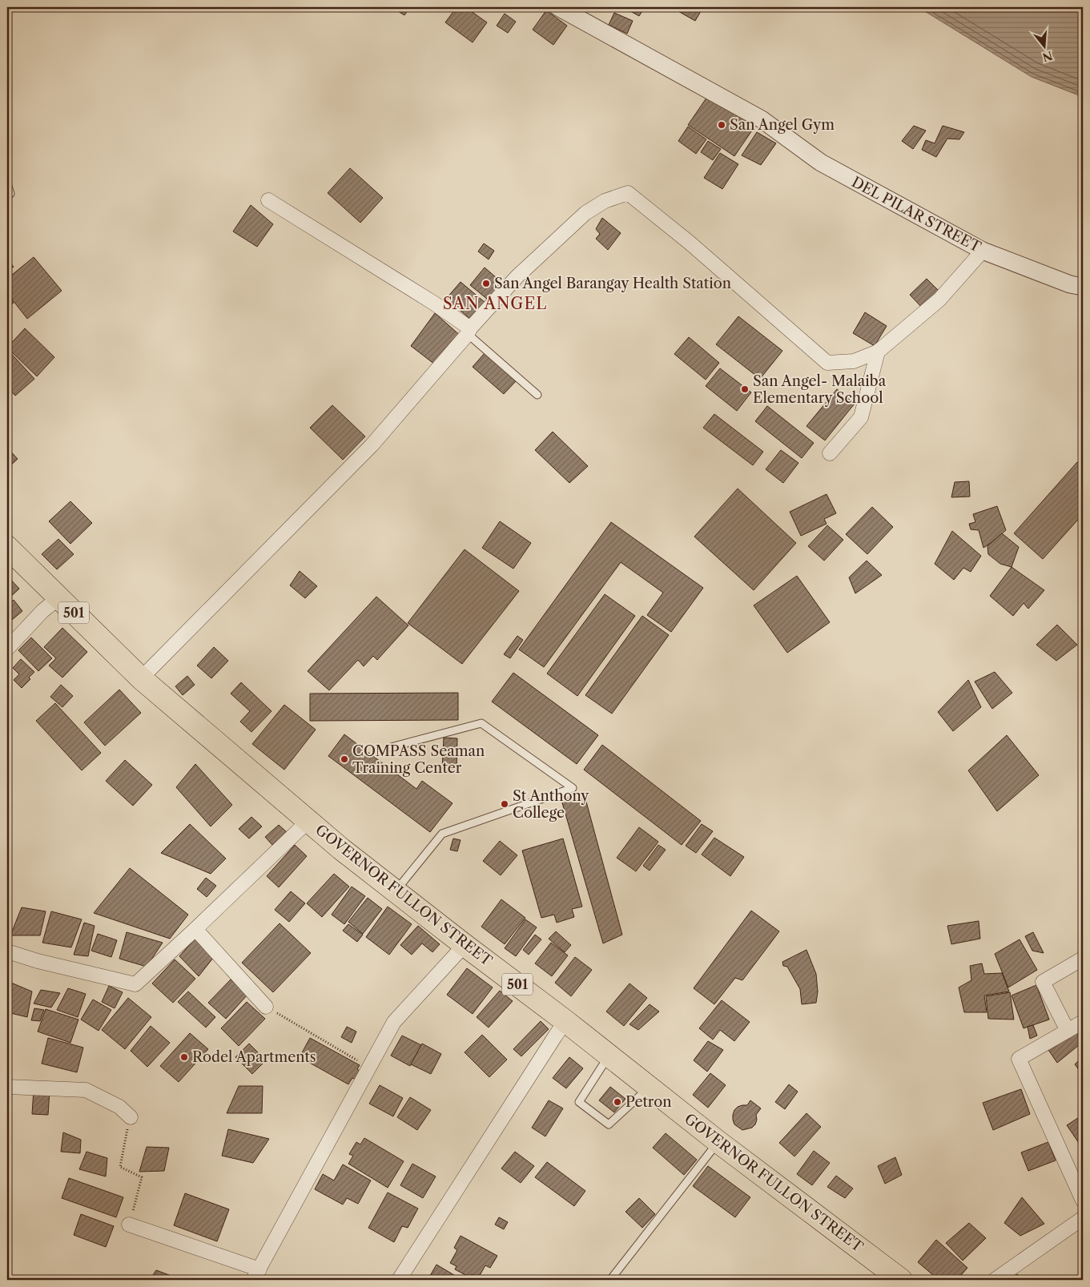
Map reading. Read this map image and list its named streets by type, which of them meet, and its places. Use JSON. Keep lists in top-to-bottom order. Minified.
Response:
{"streets":{"main road":["501","GOVERNOR FULLON STREET"],"street":["DEL PILAR STREET"]},"crossings":[["501","GOVERNOR FULLON STREET"]],"districts":["SAN ANGEL"],"places":["San Angel Gym","San Angel Barangay Health Station","San Angel- Malaiba Elementary School","COMPASS Seaman Training Center","St Anthony College","Rodel Apartments","Petron"],"north":"bottom"}
